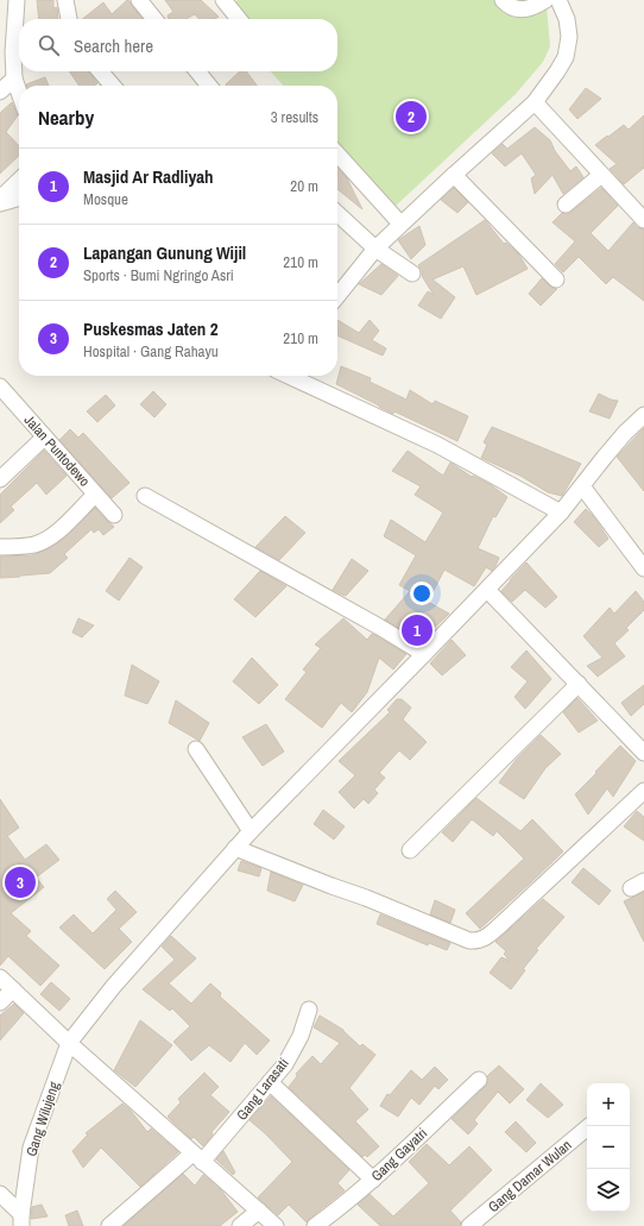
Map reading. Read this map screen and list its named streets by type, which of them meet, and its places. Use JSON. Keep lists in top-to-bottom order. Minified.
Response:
{"streets":{"street":["Jalan Puntodewo","Gang Larasati","Gang Wilujeng","Gang Gayatri","Gang Damar Wulan"]},"page":{"search":"Search here","heading":["Nearby","3 results"],"pins":["2","1","3"],"list":[{"mark":"1","name":"Masjid Ar Radliyah","note":"Mosque","value":"20 m"},{"mark":"2","name":"Lapangan Gunung Wijil","note":"Sports · Bumi Ngringo Asri","value":"210 m"},{"mark":"3","name":"Puskesmas Jaten 2","note":"Hospital · Gang Rahayu","value":"210 m"}],"map_buttons":["+","−"]}}
